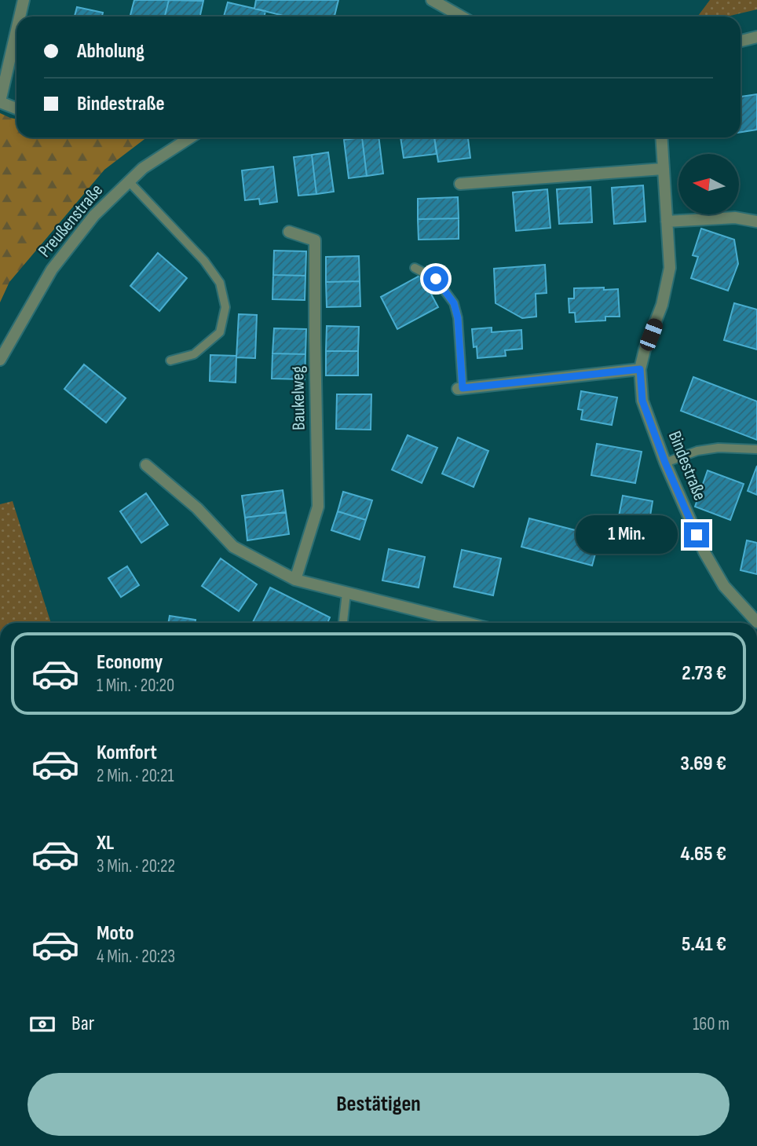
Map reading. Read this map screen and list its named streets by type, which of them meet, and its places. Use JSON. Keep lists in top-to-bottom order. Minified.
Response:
{"streets":{"street":["Preußenstraße","Baukelweg","Bindestraße"]},"north":"left","page":{"banner":["Abholung","Bindestraße"],"bubble":"1 Min.","list":[{"name":"Economy","note":"1 Min. · 20:20","value":"2.73 €"},{"name":"Komfort","note":"2 Min. · 20:21","value":"3.69 €"},{"name":"XL","note":"3 Min. · 20:22","value":"4.65 €"},{"name":"Moto","note":"4 Min. · 20:23","value":"5.41 €"}],"pay":["Bar","160 m"],"buttons":"Bestätigen"}}
